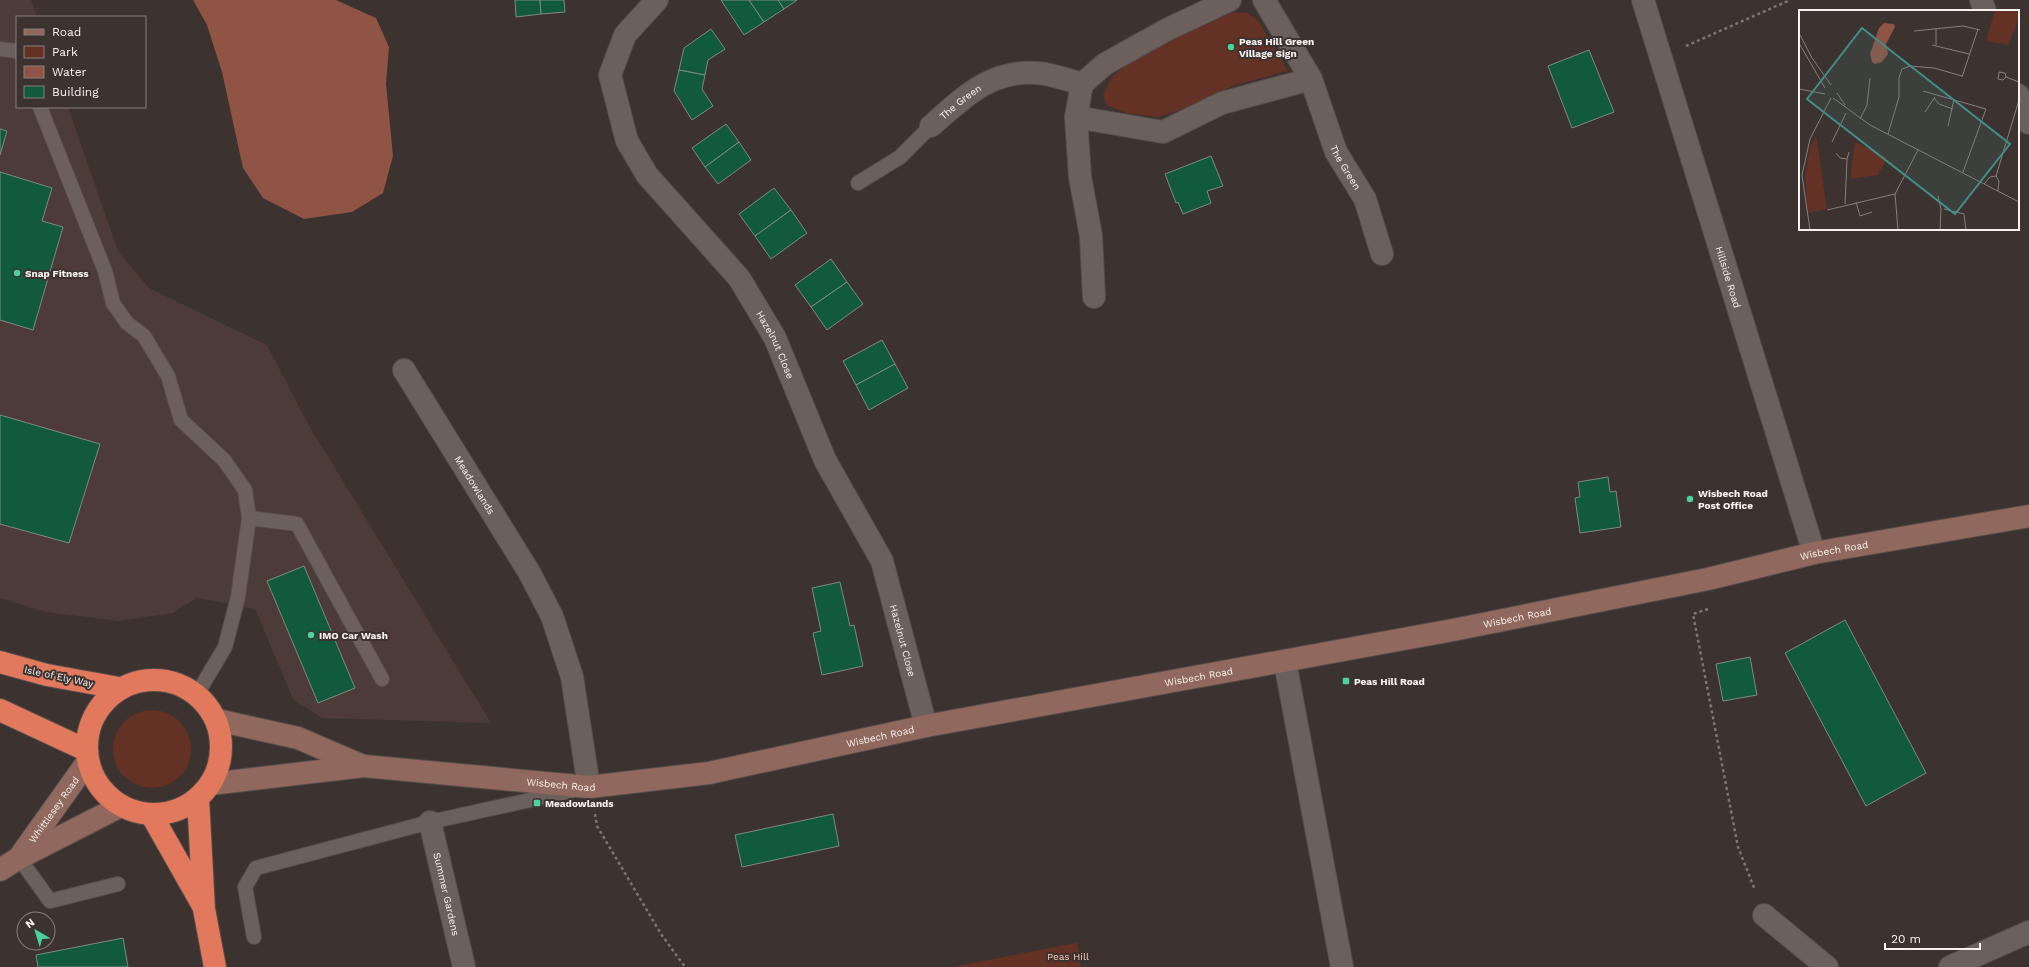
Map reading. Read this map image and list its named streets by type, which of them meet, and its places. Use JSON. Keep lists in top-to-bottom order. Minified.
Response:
{"streets":{"highway":["Isle of Ely Way"],"main road":["Wisbech Road","Whittlesey Road"],"street":["The Green","Hillside Road","Hazelnut Close","Meadowlands","Summer Gardens"]},"crossings":[["Hillside Road","Wisbech Road"],["Hazelnut Close","Wisbech Road"],["Meadowlands","Wisbech Road"],["Wisbech Road","Isle of Ely Way"],["Wisbech Road","Whittlesey Road"],["Isle of Ely Way","Whittlesey Road"]],"parks":["Peas Hill"],"places":{"other":["Peas Hill Green Village Sign","Snap Fitness","Wisbech Road Post Office","IMO Car Wash"],"transit":["Peas Hill Road","Meadowlands"]},"legend":["Road","Park","Water","Building"],"scale_bar":"20 m","north":"top left"}
